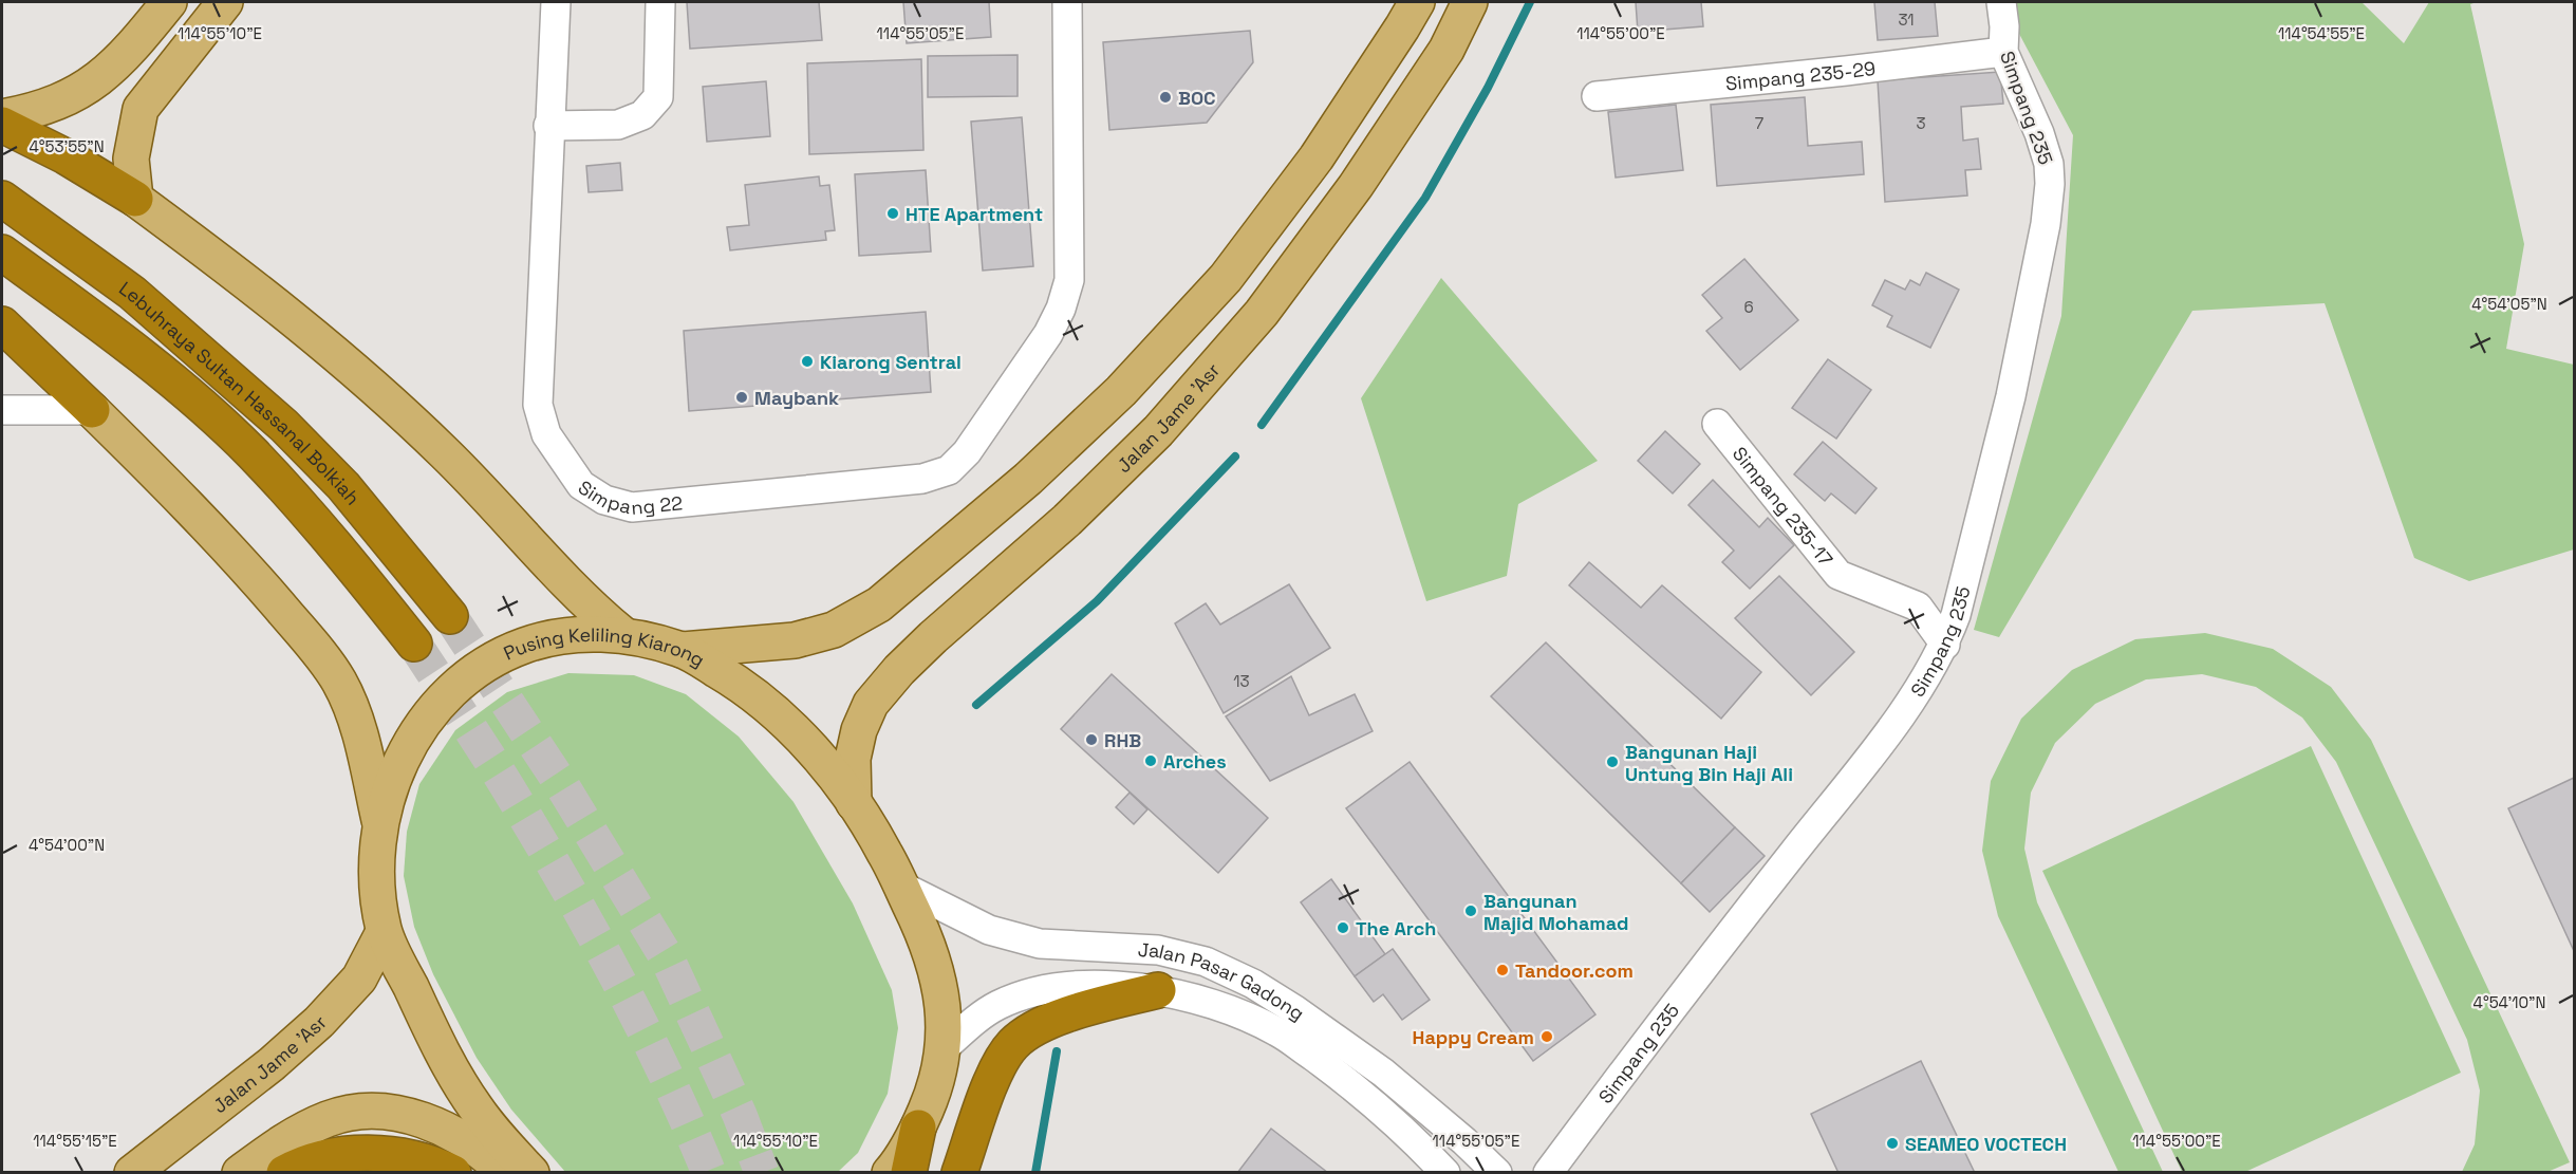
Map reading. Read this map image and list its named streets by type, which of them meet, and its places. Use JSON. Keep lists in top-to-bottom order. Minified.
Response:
{"streets":{"highway":["Lebuhraya Sultan Hassanal Bolkiah"],"main road":["Jalan Jame 'Asr","Pusing Keliling Kiarong"],"street":["Simpang 235-29","Simpang 235","Simpang 22","Simpang 235-17","Jalan Pasar Gadong"]},"crossings":[["Simpang 235-29","Simpang 235"],["Simpang 235","Simpang 235-17"],["Jalan Jame 'Asr","Pusing Keliling Kiarong"],["Pusing Keliling Kiarong","Jalan Pasar Gadong"]],"places":["BOC","HTE Apartment","Kiarong Sentral","Maybank","RHB","Arches","Bangunan Haji Untung Bin Haji Ali","Bangunan Majid Mohamad","The Arch","Tandoor.com","Happy Cream","SEAMEO VOCTECH"],"house_numbers":["31","7","3","6","13"],"coordinates":["114°55'10\"E","114°55'05\"E","114°55'00\"E","114°54'55\"E","4°53'55\"N","4°54'05\"N","4°54'00\"N","4°54'10\"N","114°55'15\"E"]}
